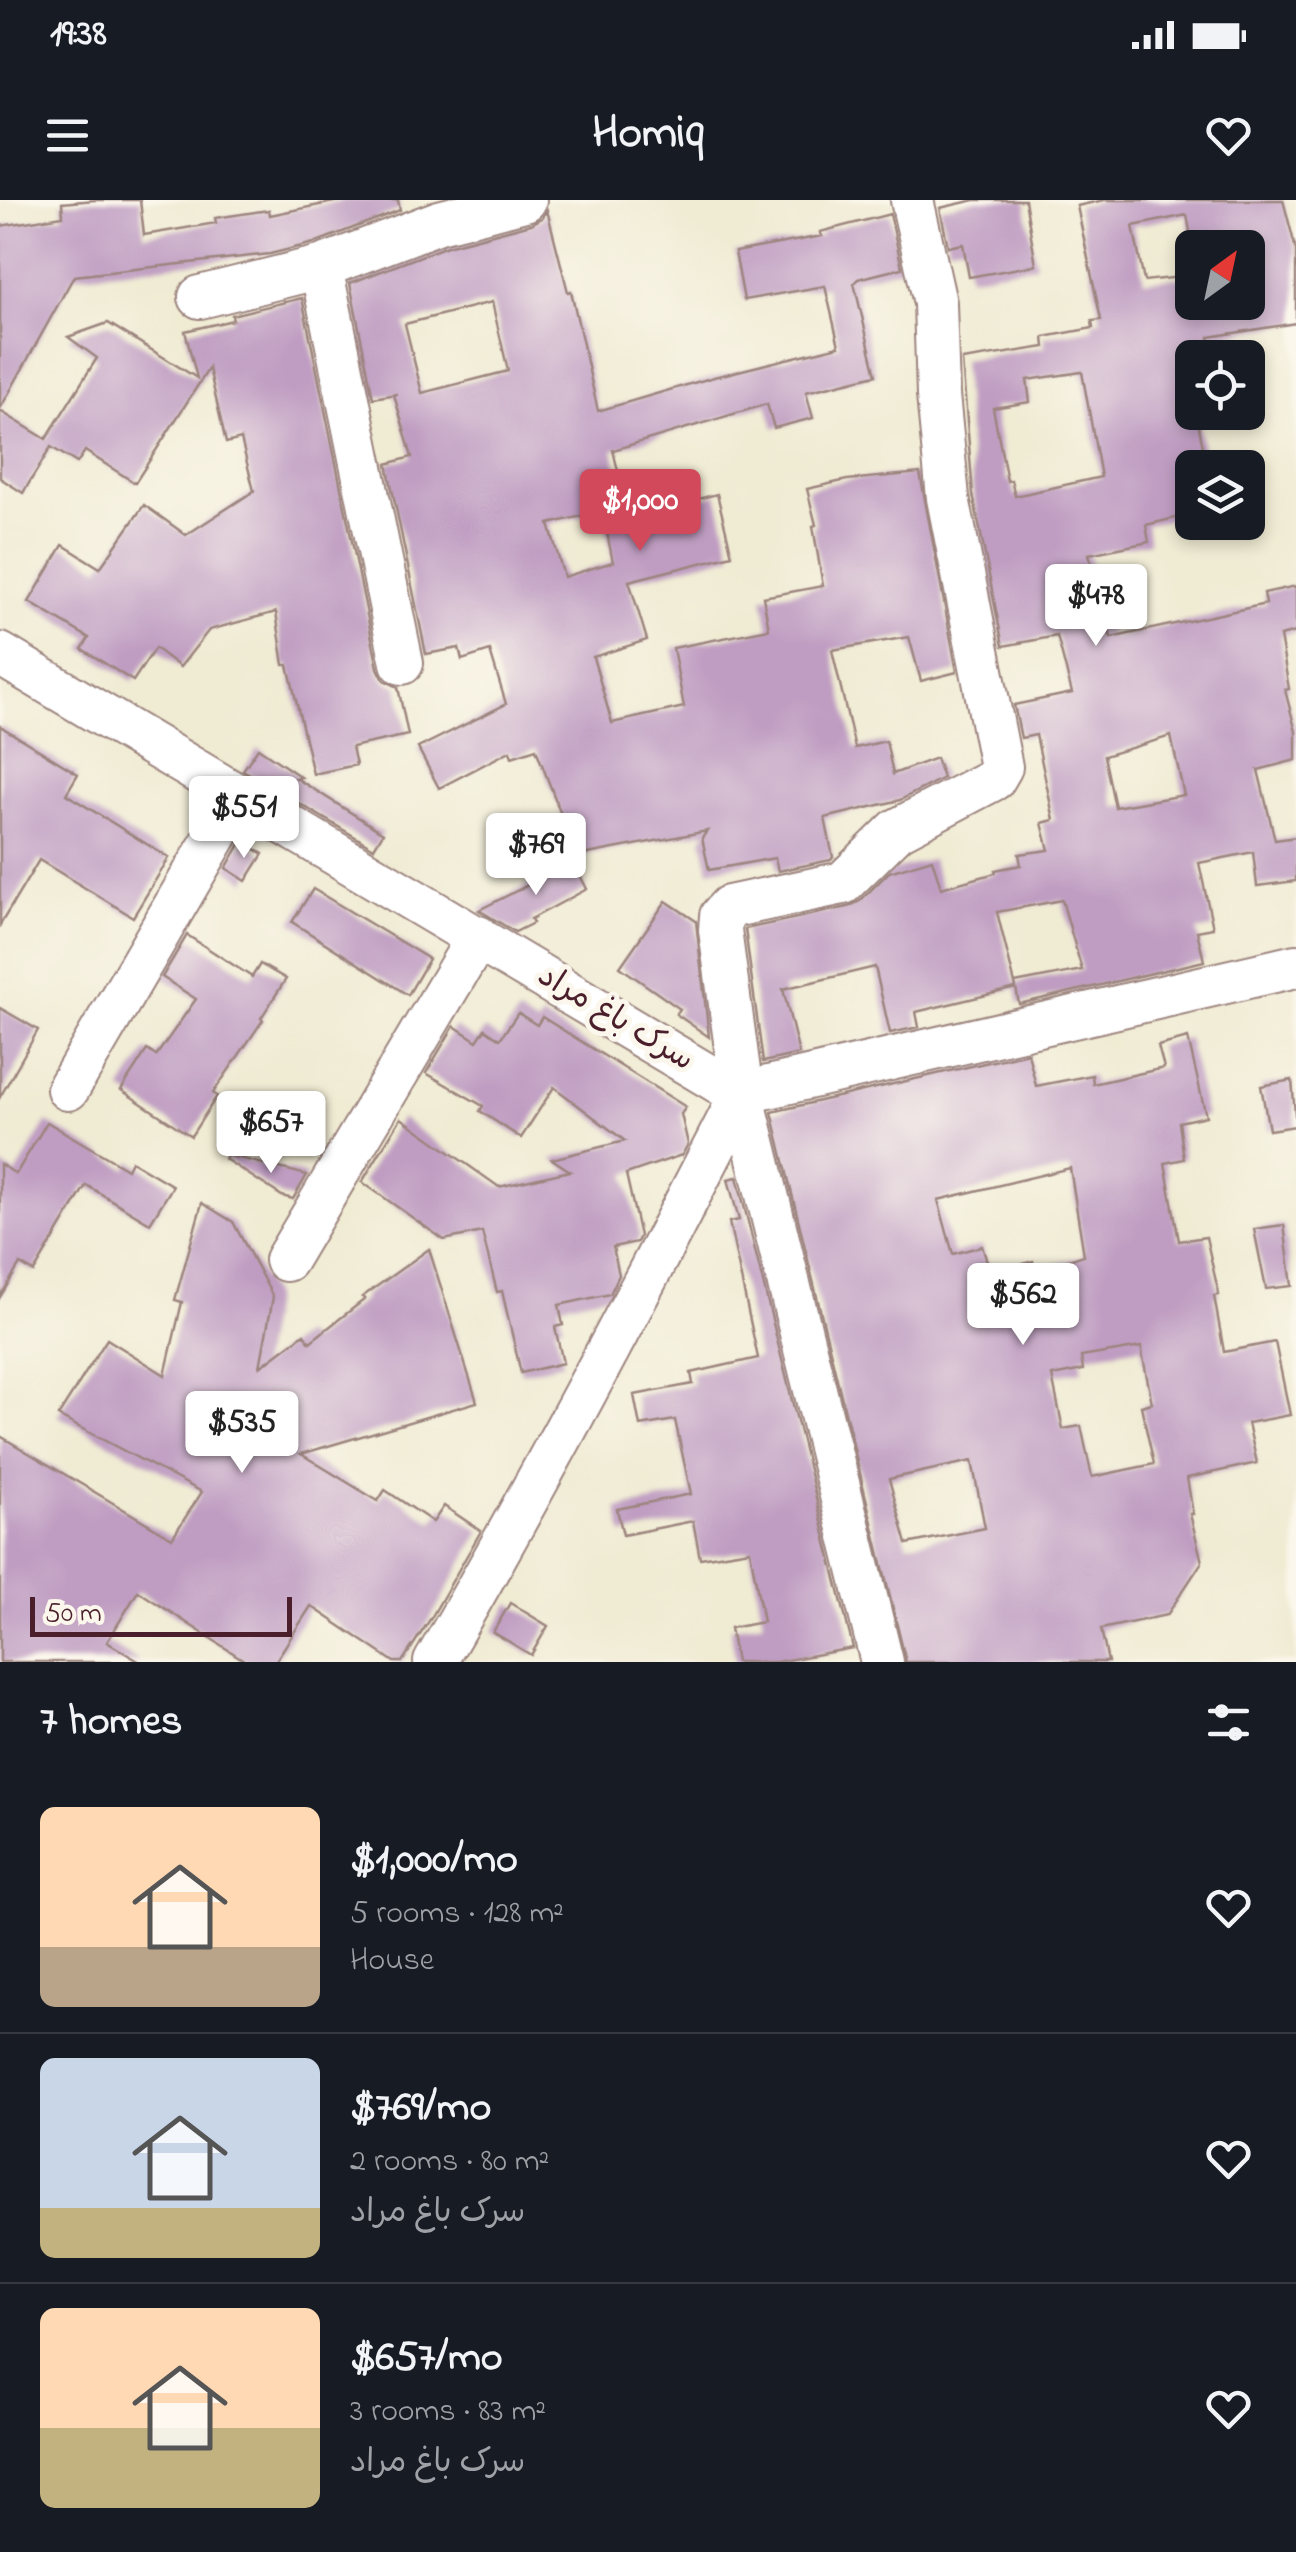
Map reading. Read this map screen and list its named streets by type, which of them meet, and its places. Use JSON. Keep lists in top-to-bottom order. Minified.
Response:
{"streets":{"street":["سرک باغ مراد"]},"scale_bar":"50 m","north":"top right","page":{"status":"19:38","header":"Homiq","price":["$1,000","$478","$551","$769","$657","$562","$535"],"scale":"50 m","heading":"7 homes","list":[{"name":"$1,000/mo","note":"5 rooms · 128 m² · House"},{"name":"$769/mo","note":"2 rooms · 80 m² · سرک باغ مراد"},{"name":"$657/mo","note":"3 rooms · 83 m² · سرک باغ مراد"}]}}
